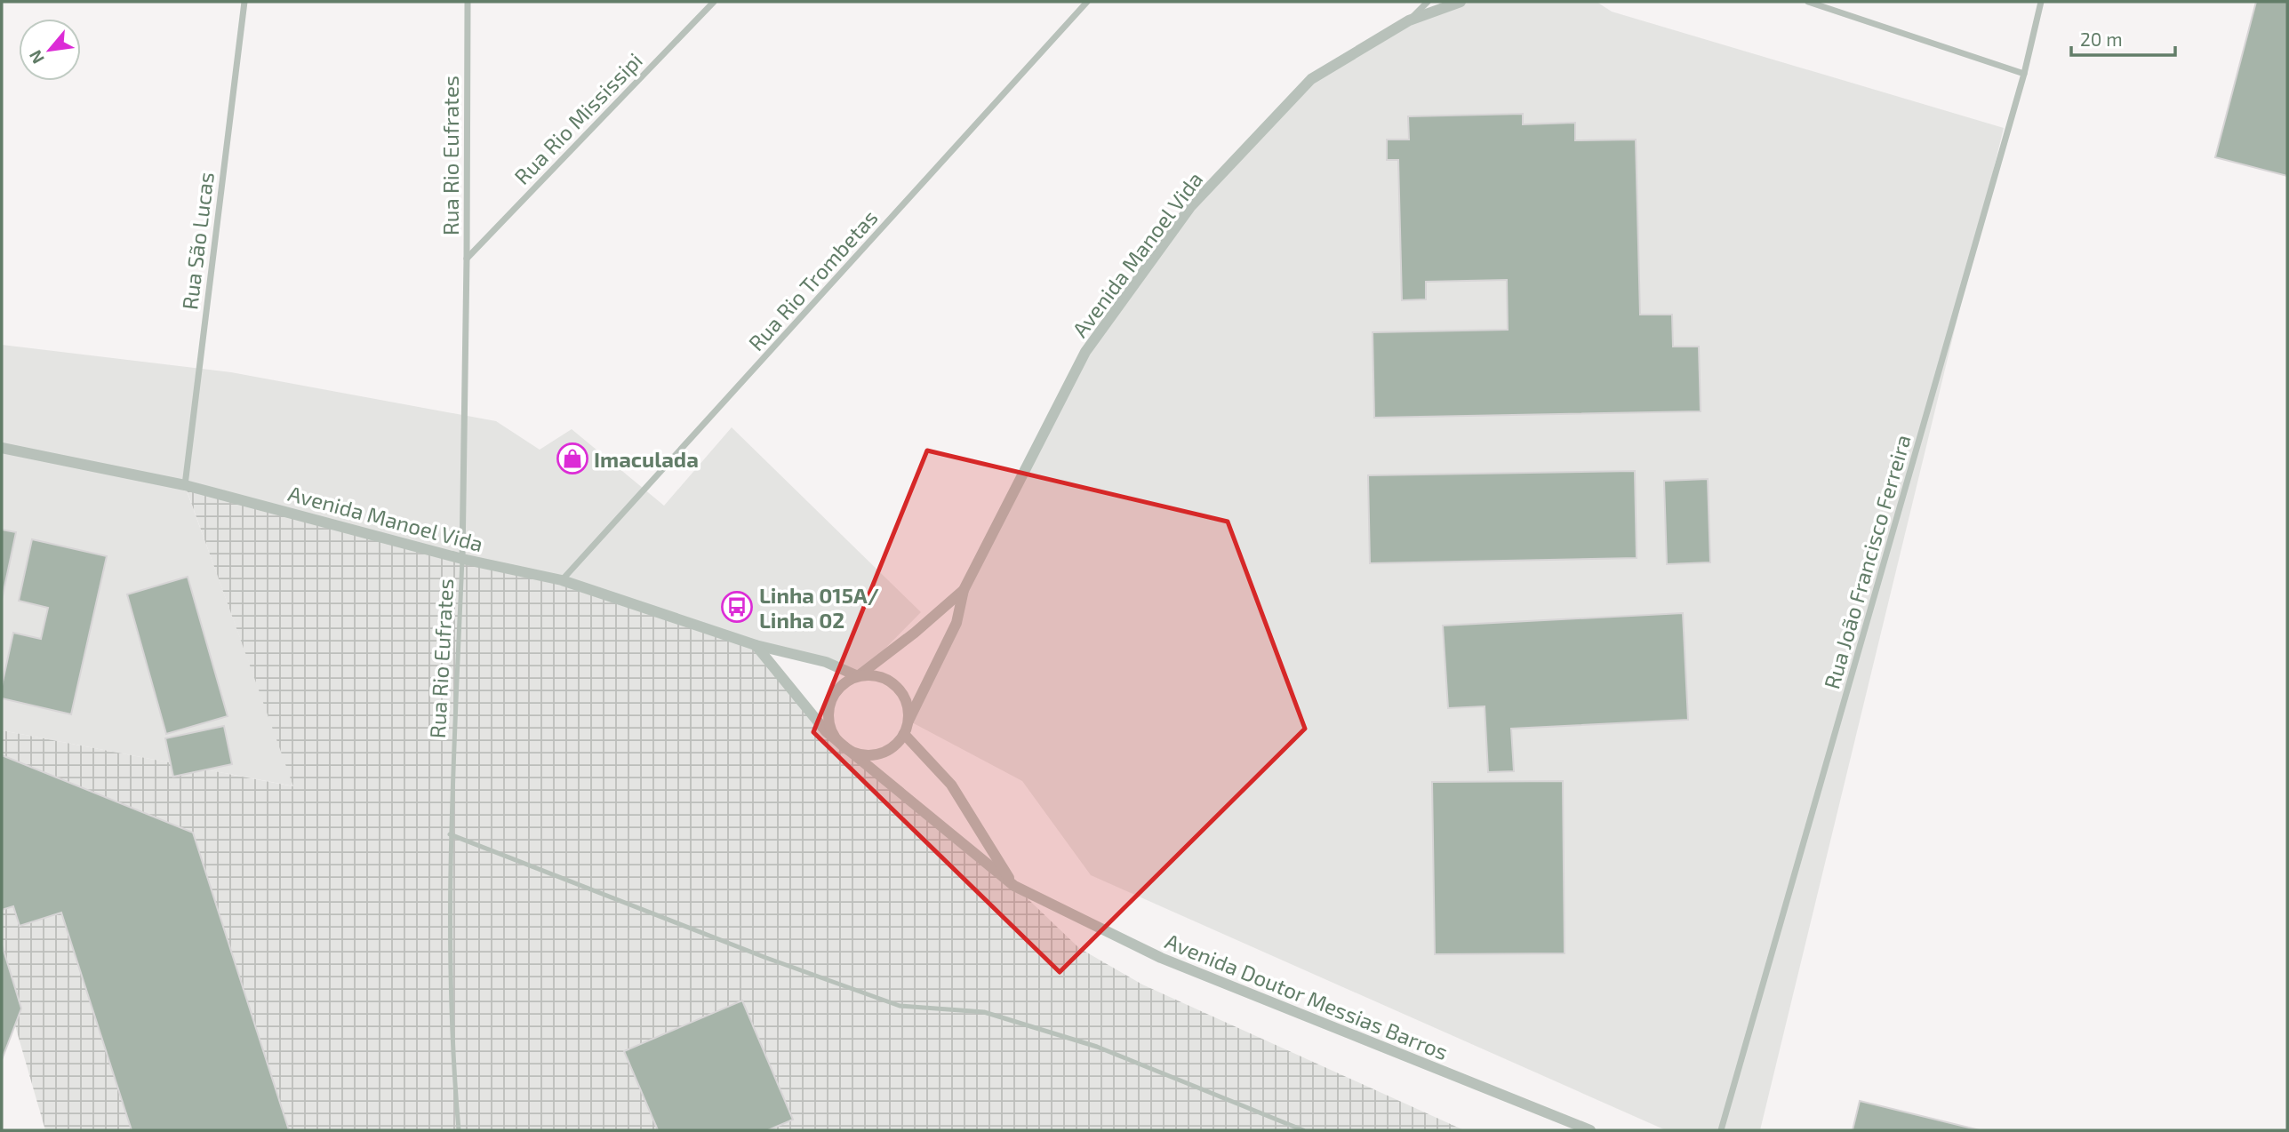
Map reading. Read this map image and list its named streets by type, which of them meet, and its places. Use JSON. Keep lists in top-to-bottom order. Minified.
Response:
{"streets":{"street":["Rua Rio Mississipi","Rua Rio Eufrates","Rua São Lucas","Avenida Manoel Vida","Rua Rio Trombetas","Rua João Francisco Ferreira","Avenida Doutor Messias Barros"]},"crossings":[["Rua Rio Mississipi","Rua Rio Eufrates"],["Rua Rio Eufrates","Avenida Manoel Vida"],["Rua São Lucas","Avenida Manoel Vida"],["Avenida Manoel Vida","Rua Rio Trombetas"],["Avenida Manoel Vida","Avenida Doutor Messias Barros"]],"places":{"shop":["Imaculada"],"bus stop":["Linha 015A/ Linha 02"]},"scale_bar":"20 m","north":"bottom left"}
